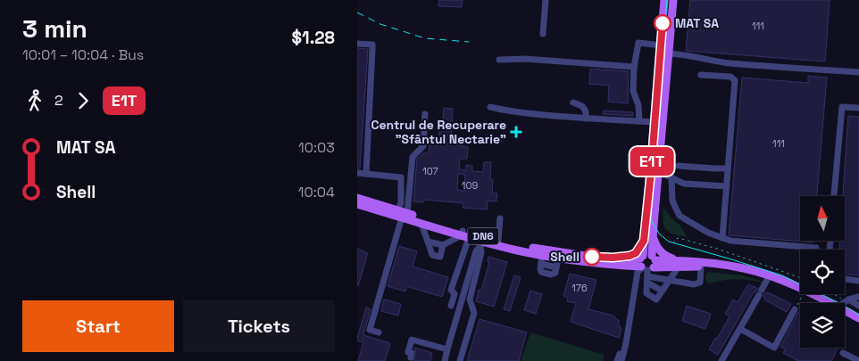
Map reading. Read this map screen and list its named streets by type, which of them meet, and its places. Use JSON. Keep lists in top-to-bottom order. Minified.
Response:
{"streets":{"main road":["DN6"]},"places":{"other":["MAT SA","Shell"],"health":["Centrul de Recuperare \"Sfântul Nectarie\""]},"lines":["bus line E1T"],"house_numbers":["111","111","107","109","176"],"north":"top","page":{"heading":["3 min","10:01 – 10:04 · Bus","$1.28"],"on_map":"E1T","legs":["2","E1T"],"list":[{"name":"MAT SA","value":"10:03"},{"name":"Shell","value":"10:04"}],"buttons":["Start","Tickets"]}}
